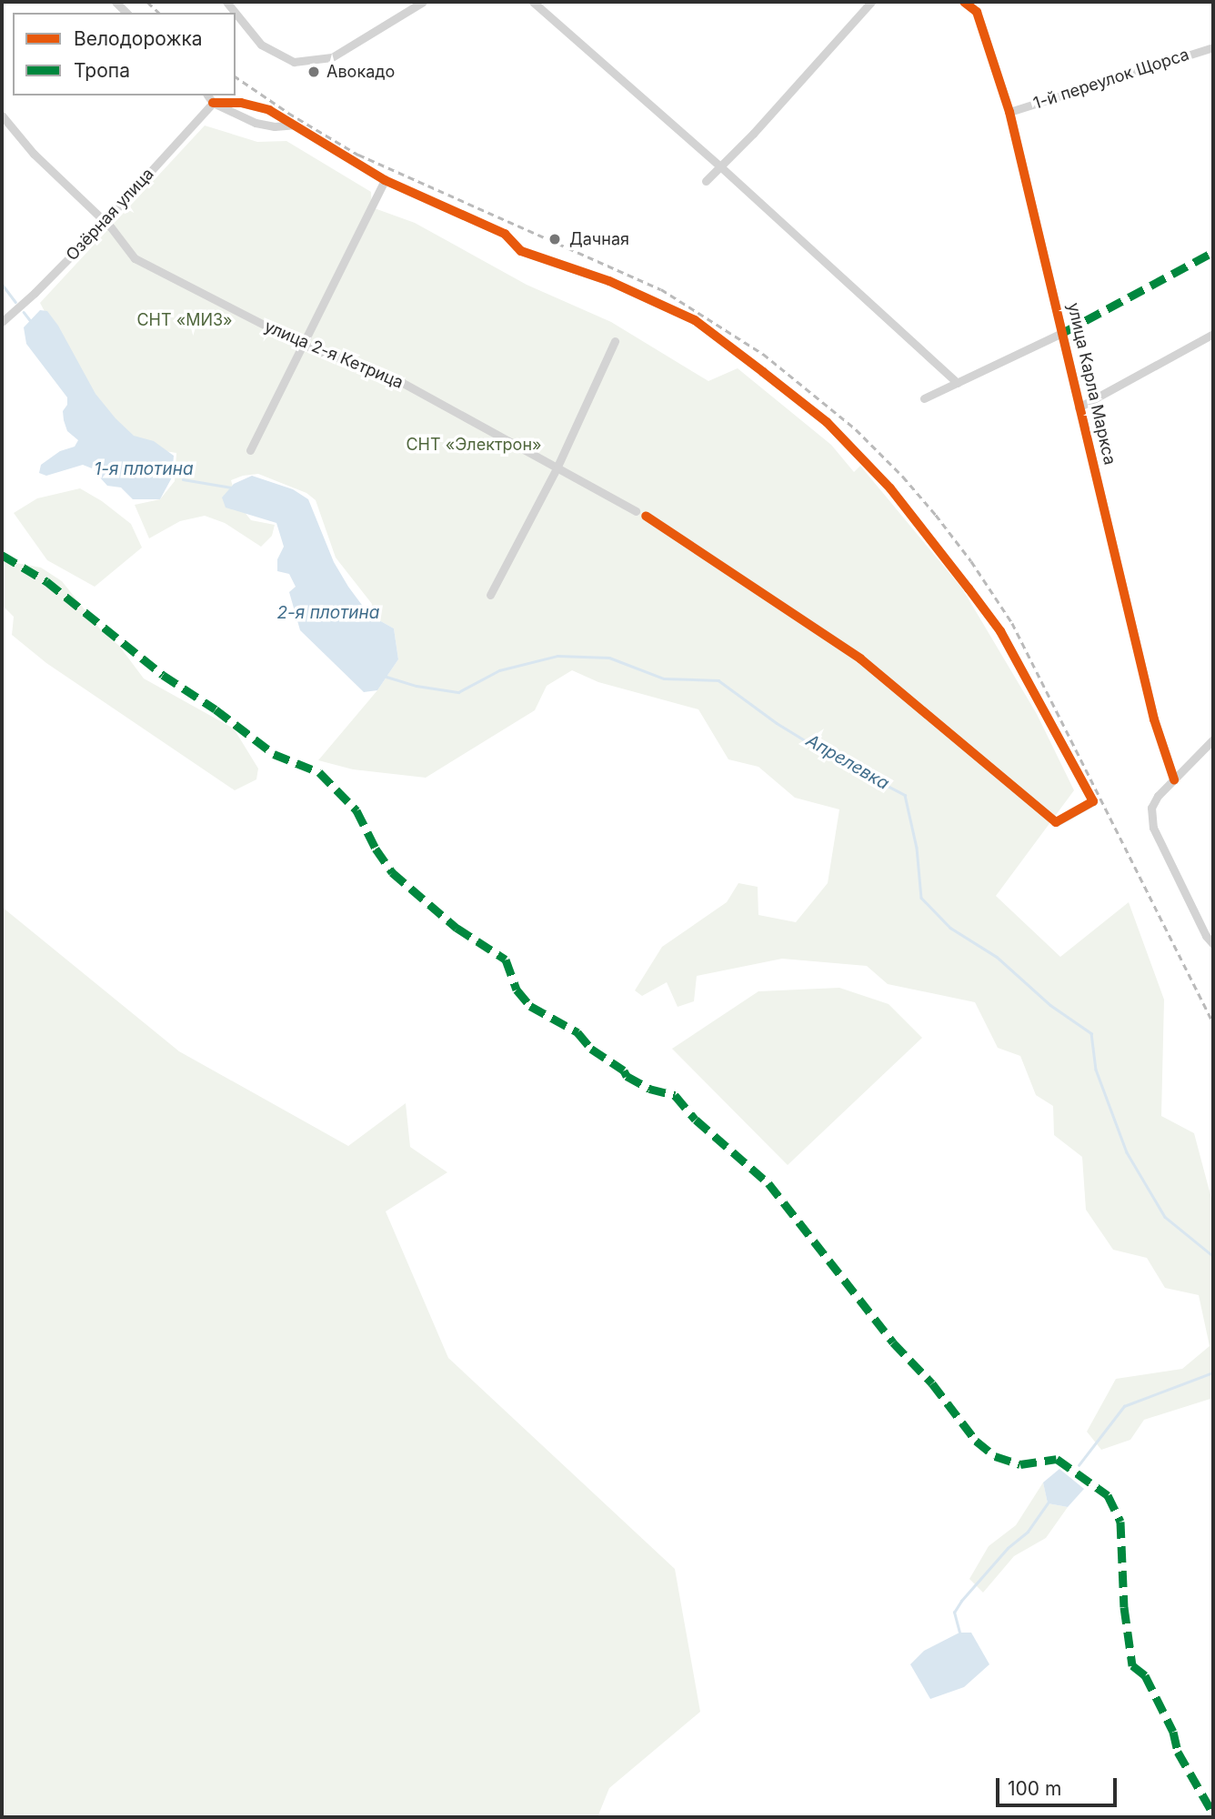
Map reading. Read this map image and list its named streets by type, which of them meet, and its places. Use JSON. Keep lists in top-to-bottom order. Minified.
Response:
{"streets":{"street":["1-й переулок Щорса","Озёрная улица","улица 2-я Кетрица","улица Карла Маркса"]},"crossings":[["1-й переулок Щорса","улица Карла Маркса"],["Озёрная улица","улица 2-я Кетрица"]],"water":["1-я плотина","2-я плотина","Апрелевка"],"parks":["СНТ «МИЗ»","СНТ «Электрон»"],"places":["Авокадо","Дачная"],"legend":["Велодорожка","Тропа"],"scale_bar":"100 m"}
